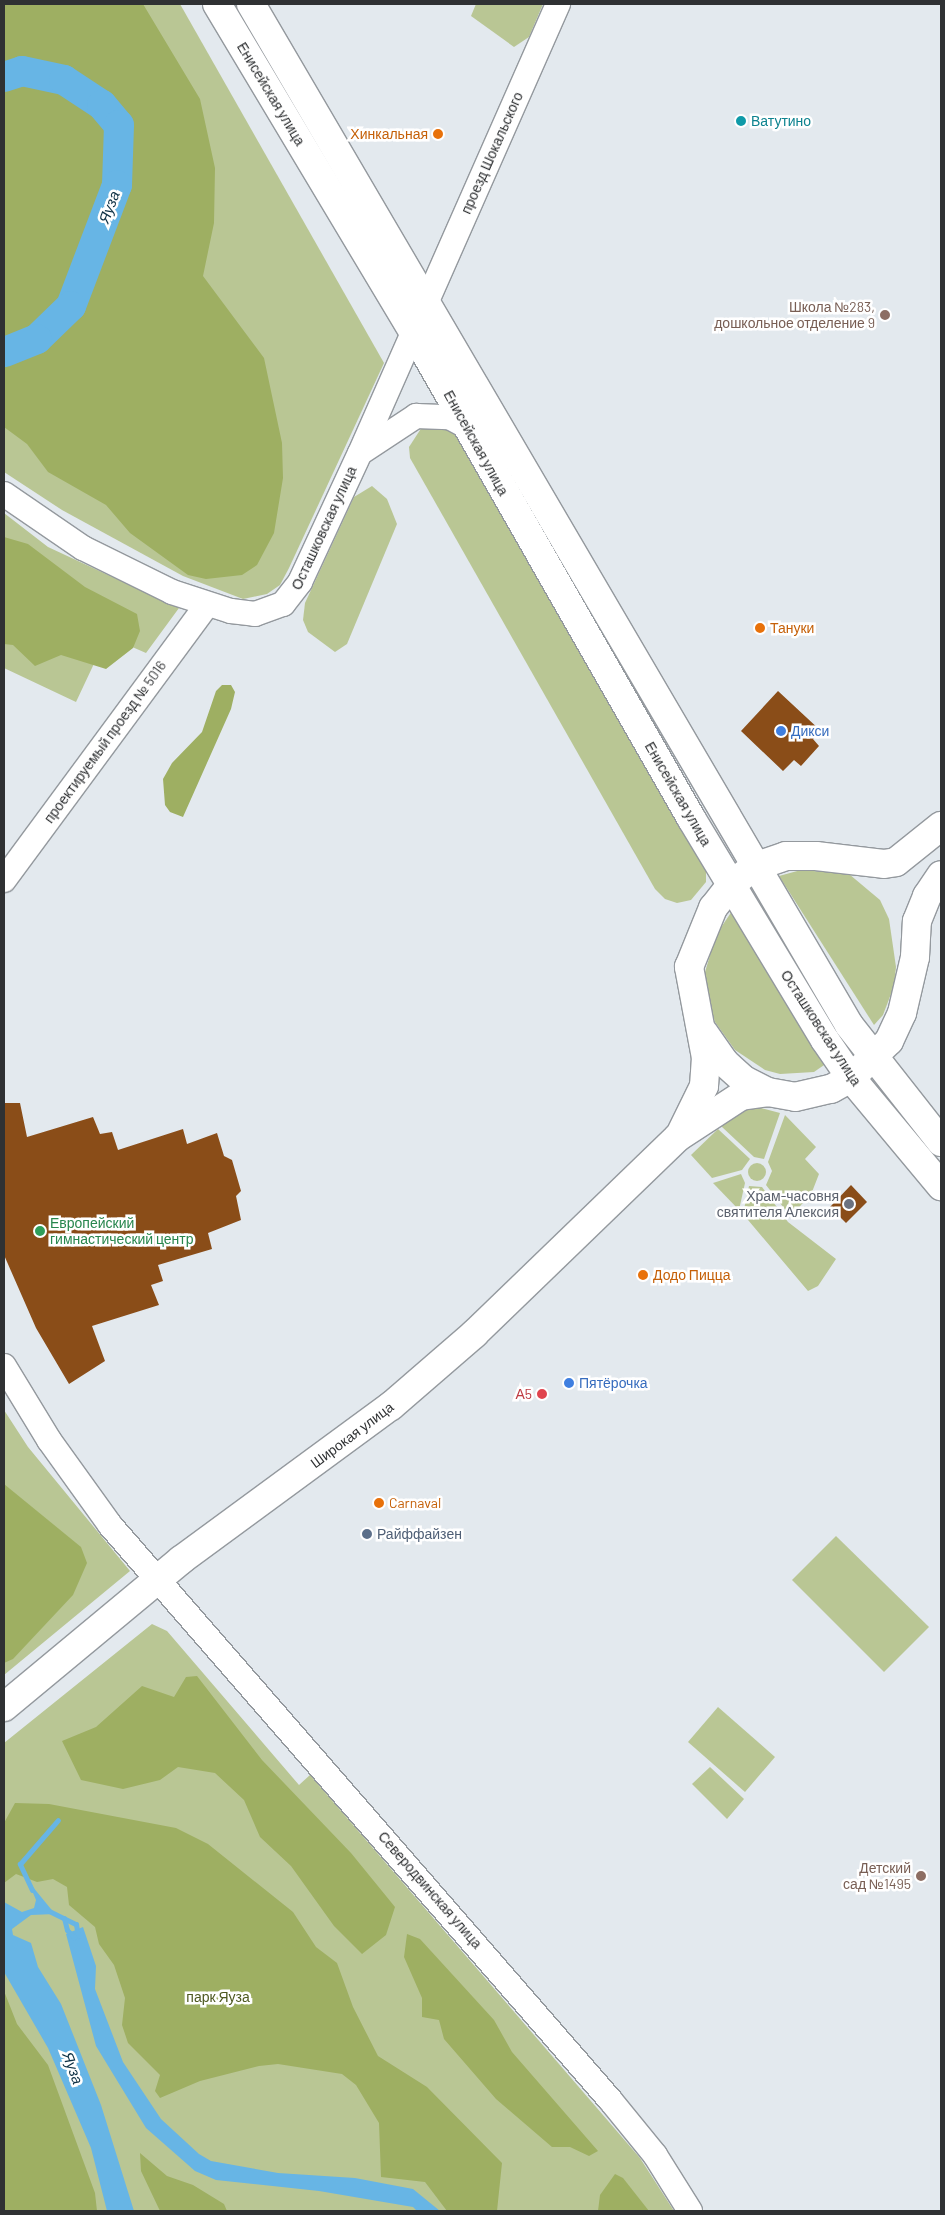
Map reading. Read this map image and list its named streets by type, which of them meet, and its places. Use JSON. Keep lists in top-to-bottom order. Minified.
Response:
{"streets":{"main road":["Енисейская улица","Осташковская улица","Широкая улица"],"street":["проезд Шокальского","проектируемый проезд № 5016","Северодвинская улица"]},"crossings":[["Енисейская улица","проезд Шокальского"],["Енисейская улица","Осташковская улица"],["проезд Шокальского","Осташковская улица"],["Осташковская улица","проектируемый проезд № 5016"],["Широкая улица","Северодвинская улица"]],"water":["Яуза"],"parks":["парк Яуза"],"places":["Ватутино","Хинкальная","Школа №283, дошкольное отделение 9","Тануки","Дикси","Храм-часовня святителя Алексия","Европейский гимнастический центр","Додо Пицца","Пятёрочка","А5","Carnaval","Райффайзен","Детский сад №1495"]}
